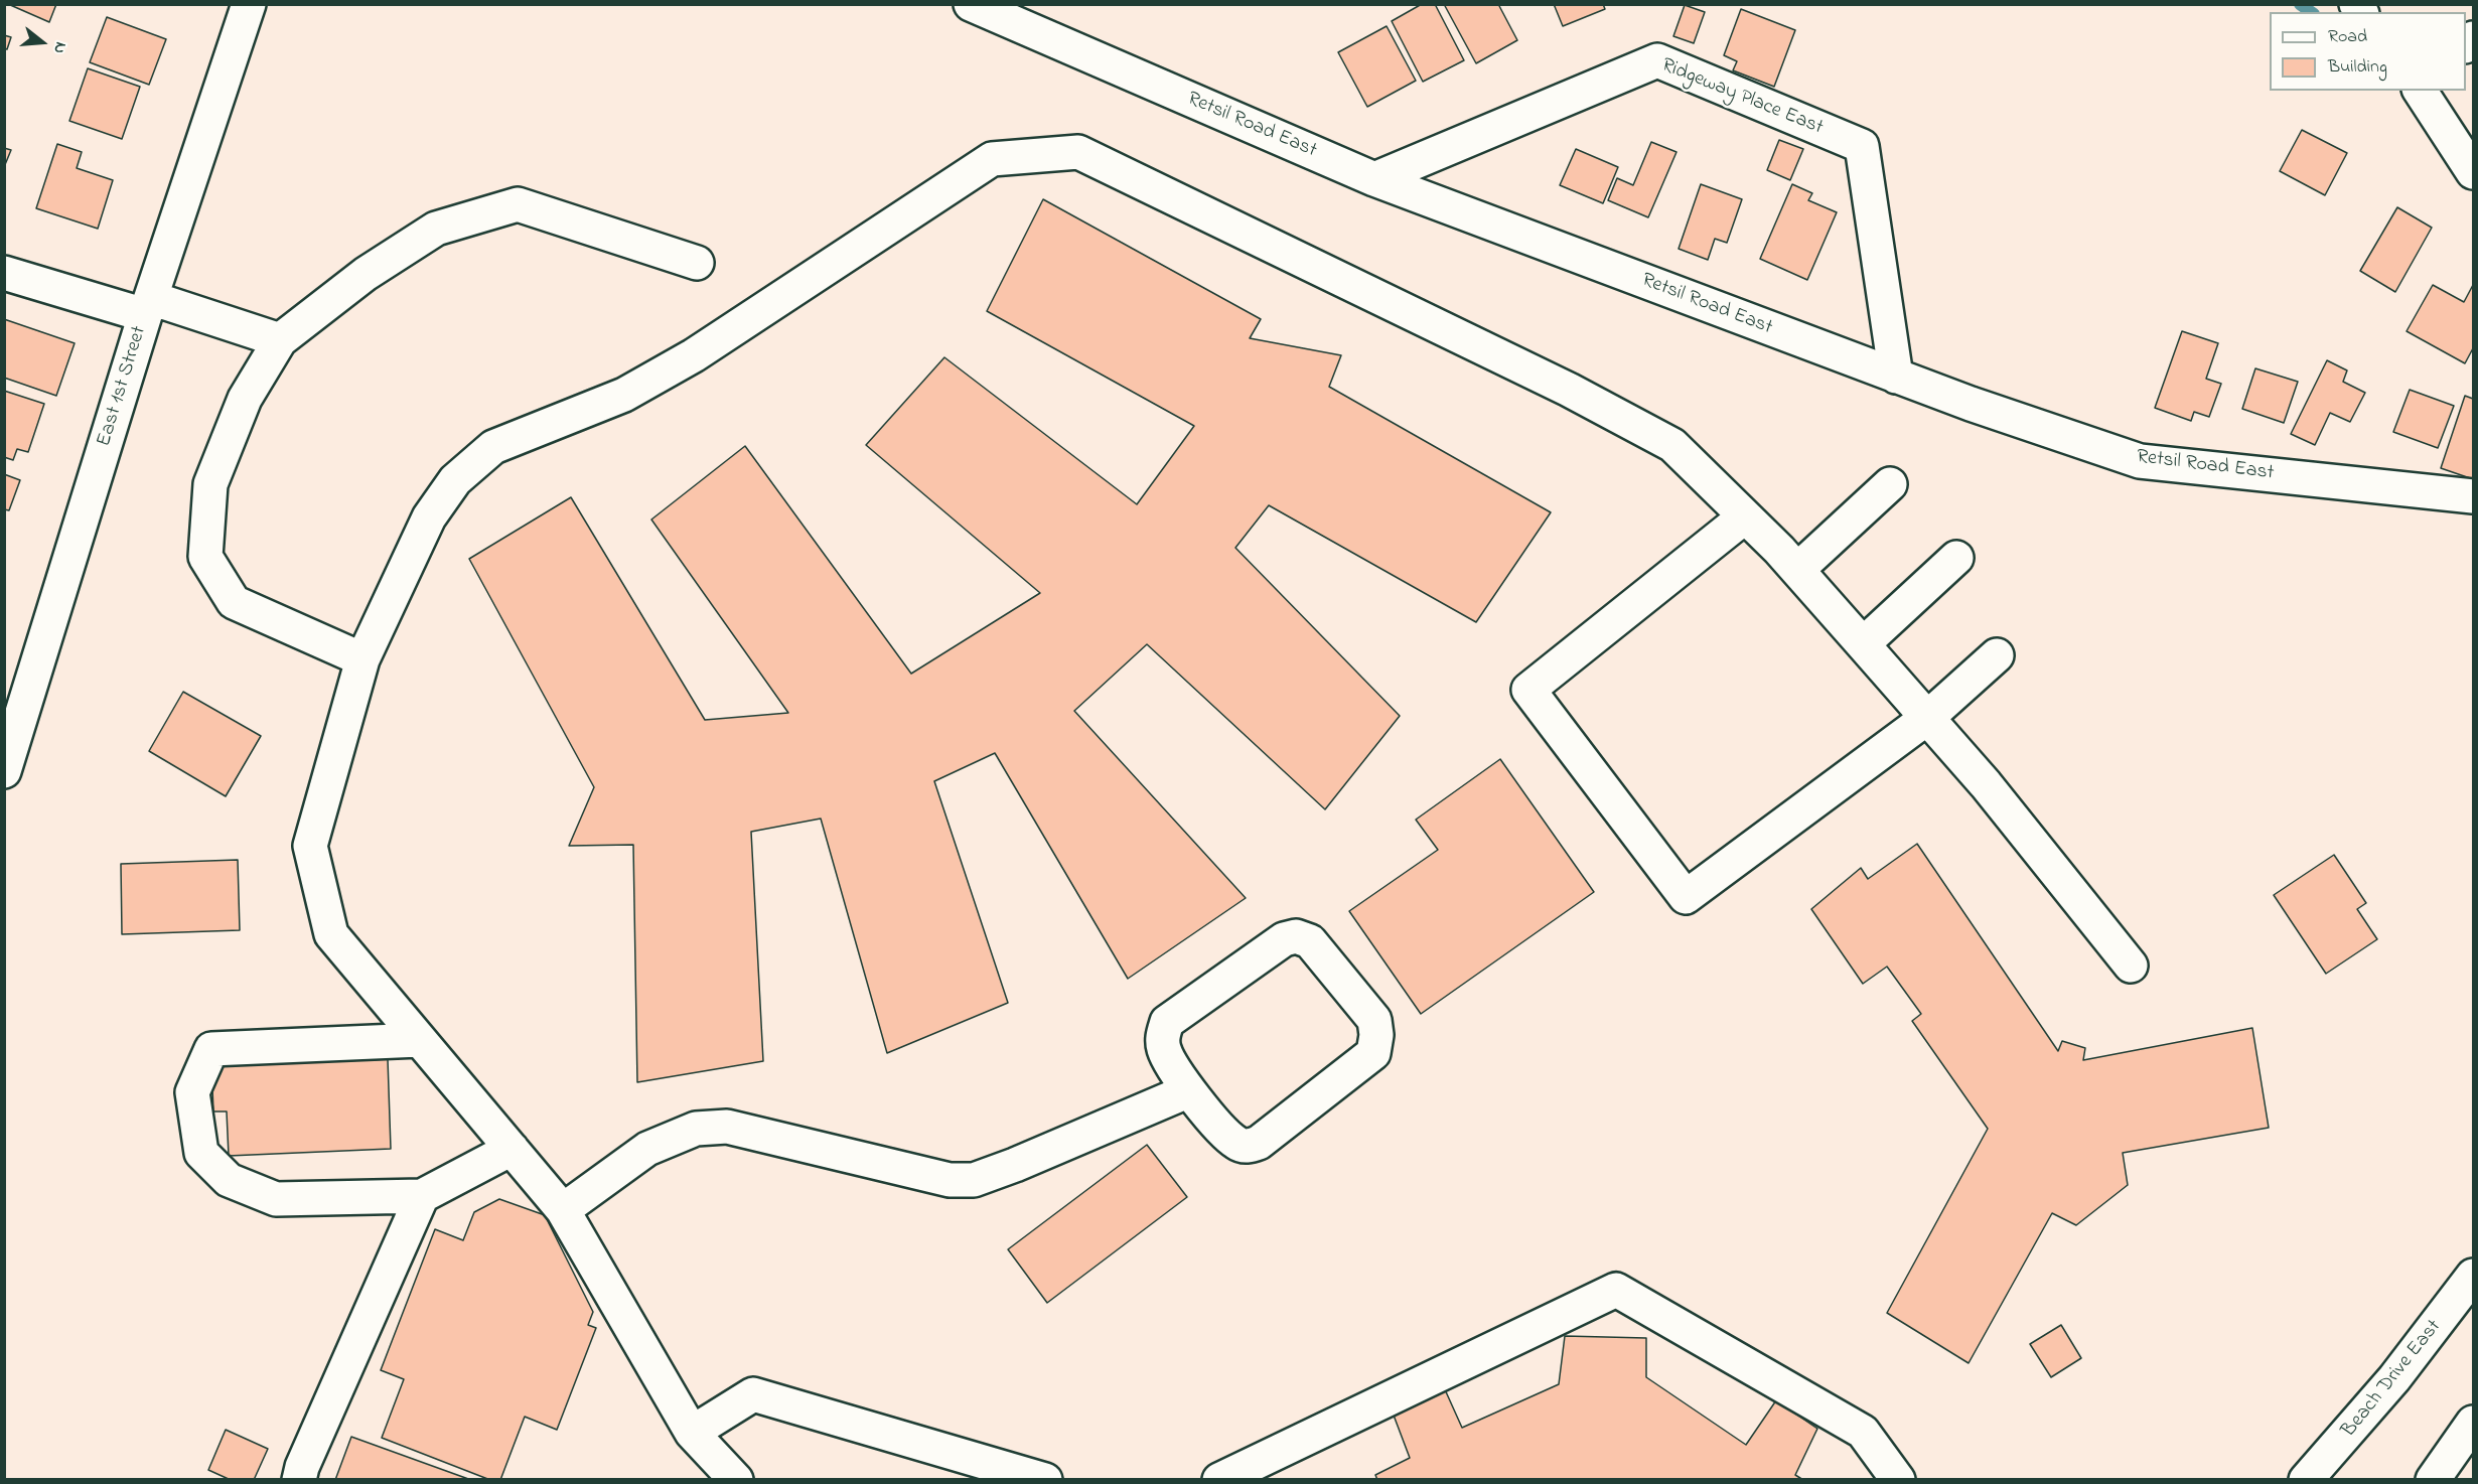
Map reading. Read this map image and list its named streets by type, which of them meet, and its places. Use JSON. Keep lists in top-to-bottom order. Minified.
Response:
{"streets":{"street":["Ridgeway Place East","Retsil Road East","East 1st Street","Beach Drive East"]},"crossings":[["Ridgeway Place East","Retsil Road East"]],"legend":["Road","Building"],"north":"right"}
